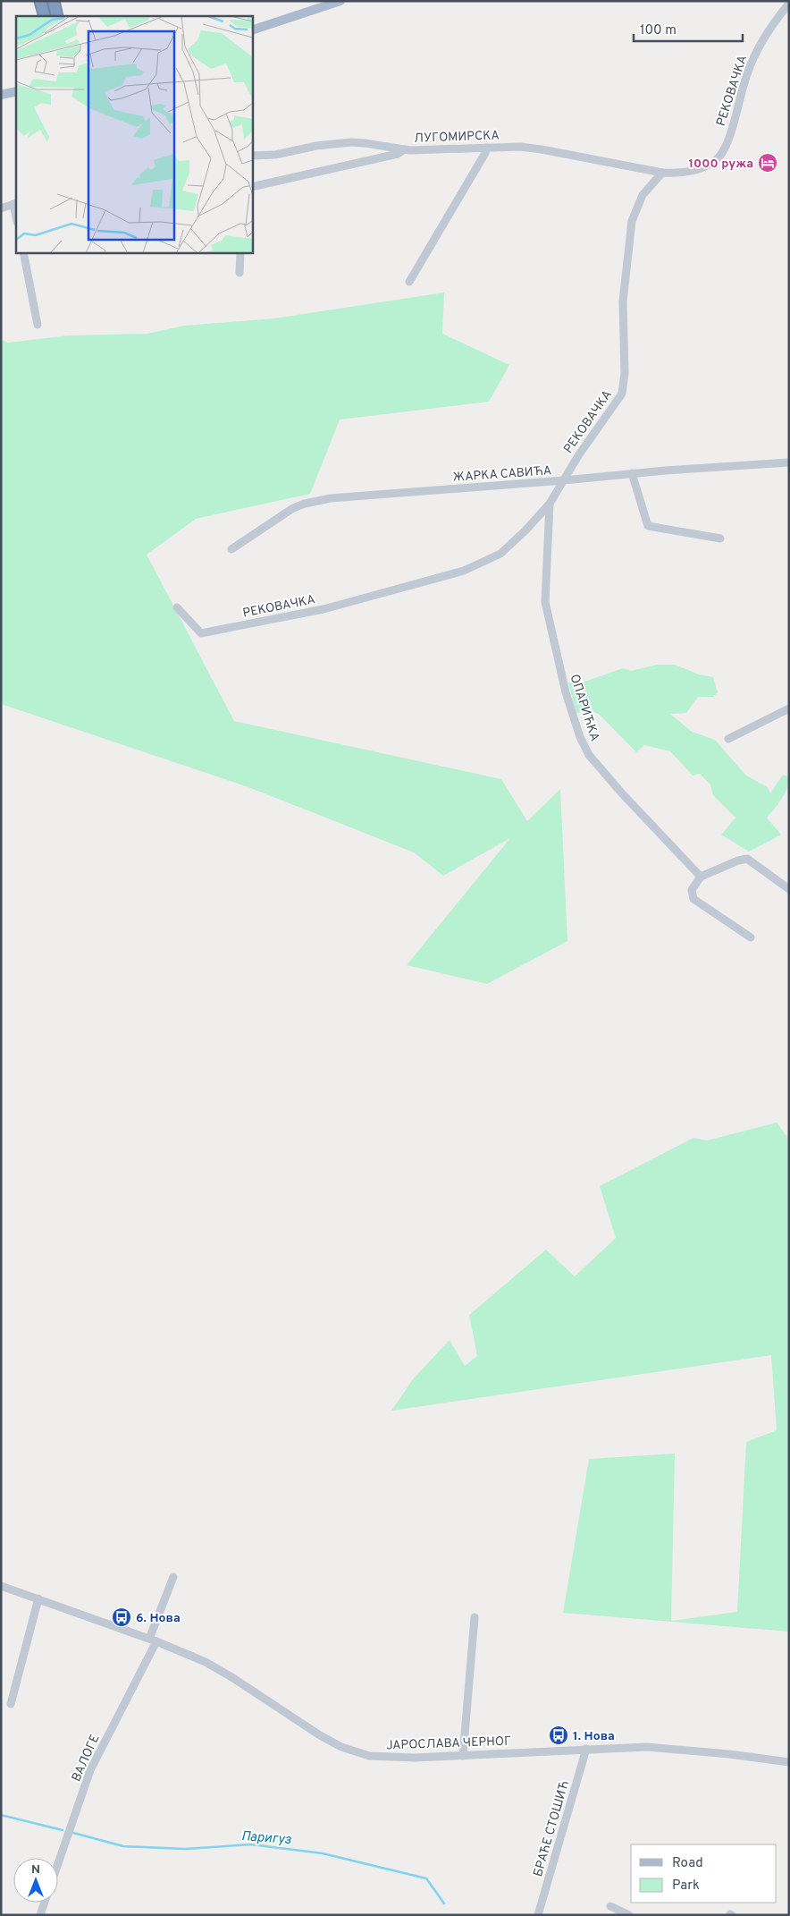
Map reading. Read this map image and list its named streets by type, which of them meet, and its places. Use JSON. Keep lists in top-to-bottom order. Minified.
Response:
{"streets":{"street":["РЕКОВАЧКА","ЛУГОМИРСКА","ЖАРКА САВИЋА","ОПАРИЋКА","ЈАРОСЛАВА ЧЕРНОГ","ВАЛОГЕ","БРАЋЕ СТОШИЋ"]},"crossings":[["РЕКОВАЧКА","ЛУГОМИРСКА"],["РЕКОВАЧКА","ЖАРКА САВИЋА"],["РЕКОВАЧКА","ОПАРИЋКА"],["ЈАРОСЛАВА ЧЕРНОГ","ВАЛОГЕ"],["ЈАРОСЛАВА ЧЕРНОГ","БРАЋЕ СТОШИЋ"]],"water":["Паригуз"],"places":{"hotel":["1000 ружа"],"bus stop":["6. Нова","1. Нова"]},"legend":["Road","Park"],"scale_bar":"100 m","north":"top"}
